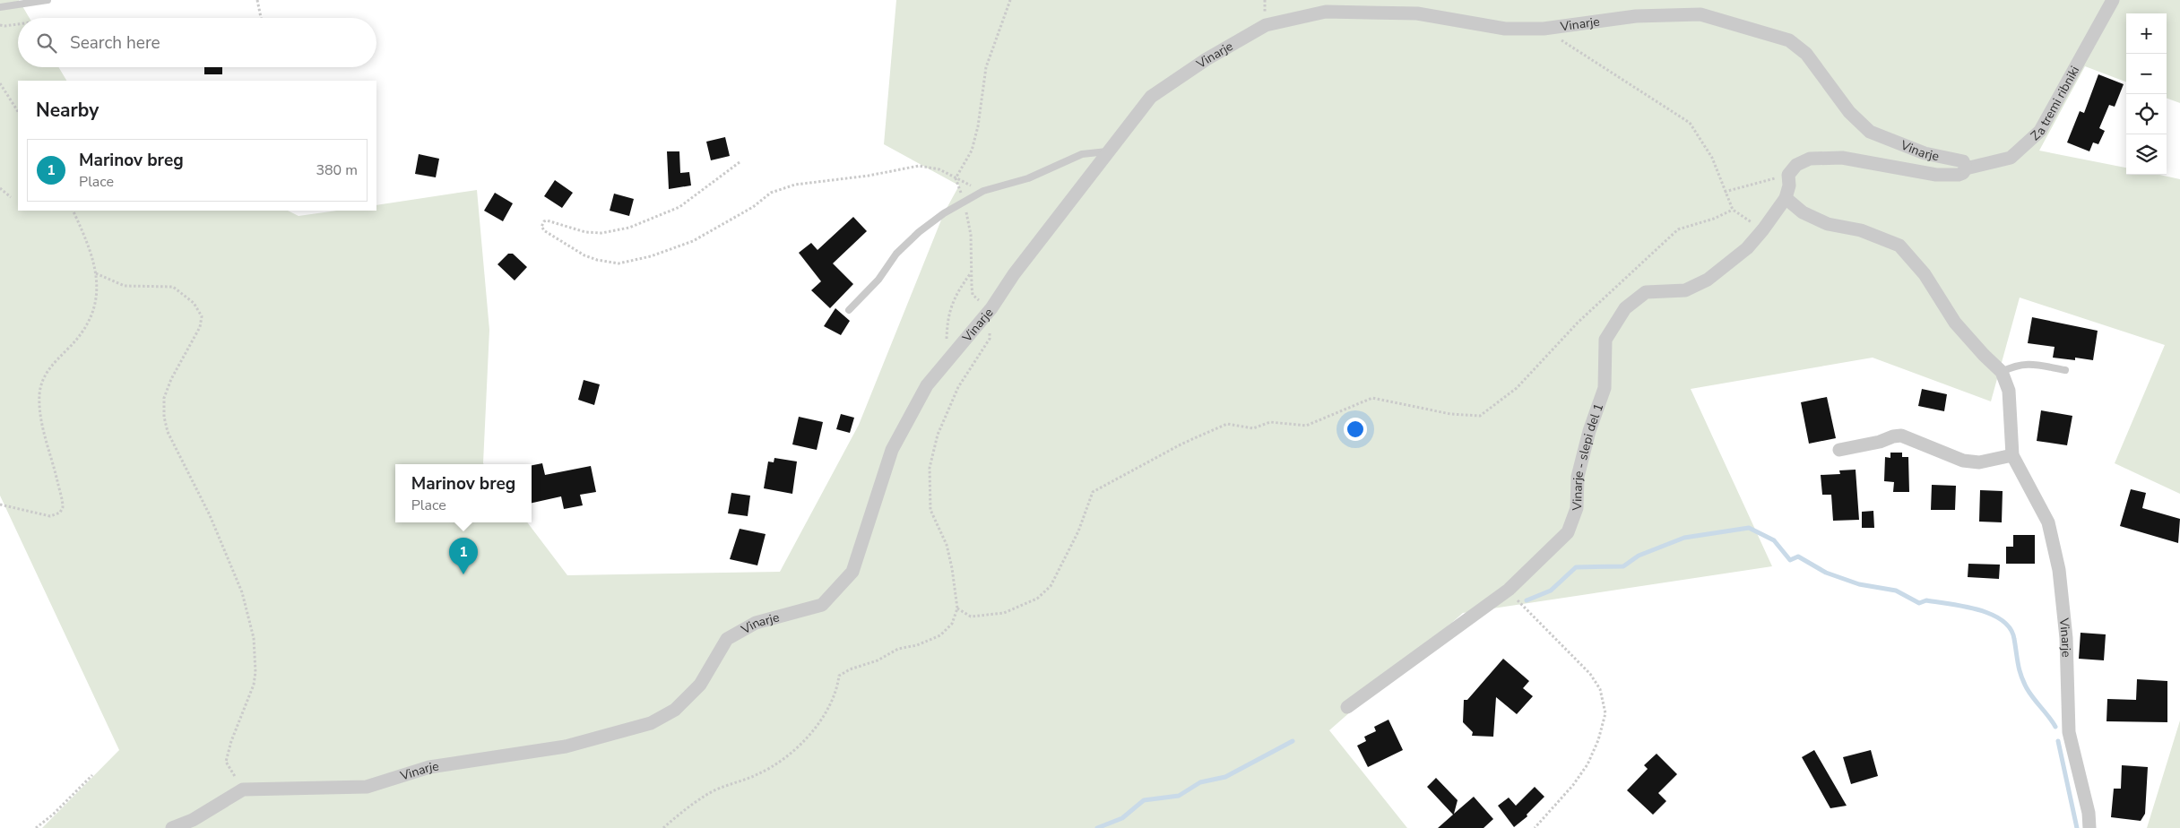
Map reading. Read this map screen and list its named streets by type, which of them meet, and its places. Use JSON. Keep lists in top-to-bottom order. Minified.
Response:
{"streets":{"street":["Vinarje","Za tremi ribniki","Vinarje - slepi del 1"]},"crossings":[["Vinarje","Za tremi ribniki"],["Vinarje","Vinarje - slepi del 1"]],"page":{"map_buttons":["+","−"],"search":"Search here","heading":"Nearby","list":[{"mark":"1","name":"Marinov breg","note":"Place","value":"380 m"}],"popup":["Marinov breg","Place"],"pins":"1"}}
